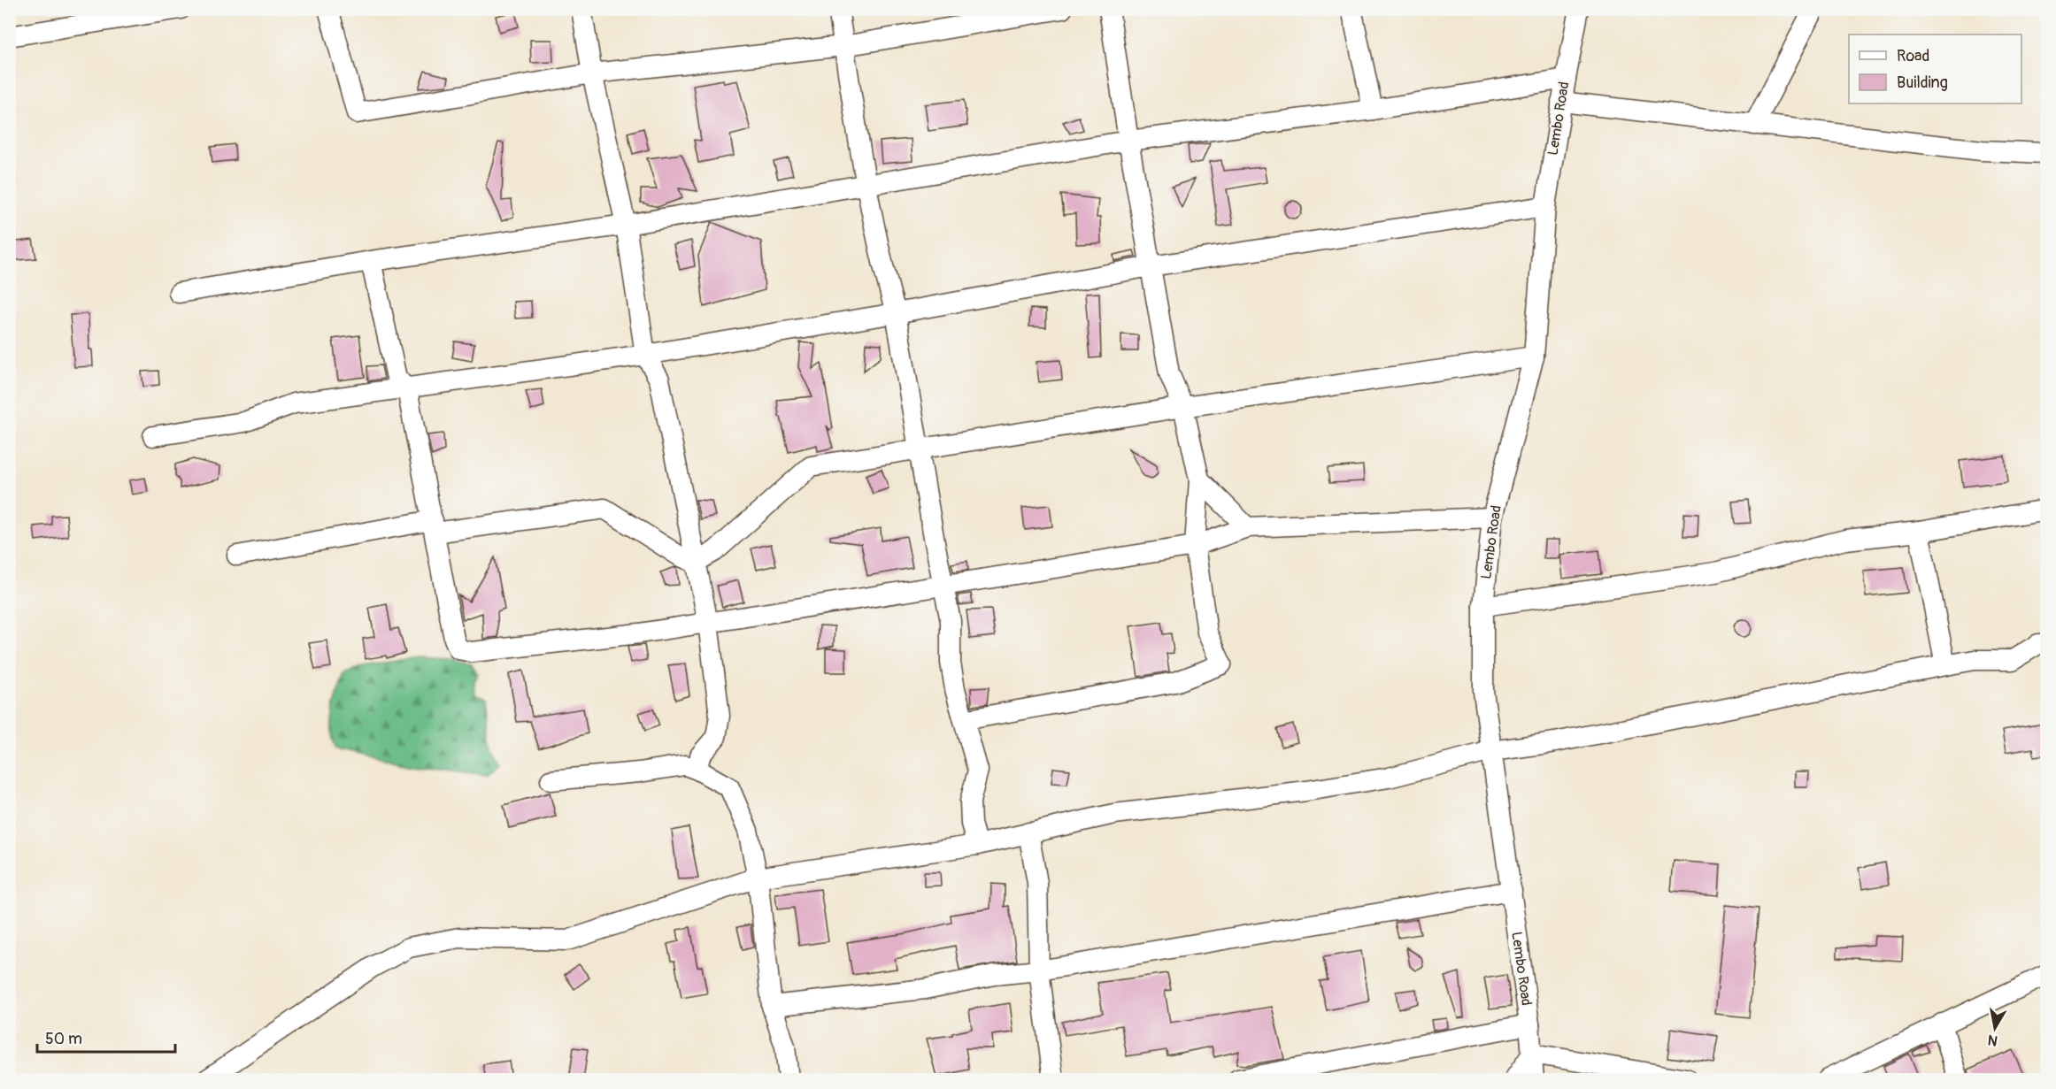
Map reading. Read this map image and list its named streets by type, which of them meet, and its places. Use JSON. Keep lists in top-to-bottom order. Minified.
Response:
{"streets":{"street":["Lembo Road"]},"legend":["Road","Building"],"scale_bar":"50 m","north":"bottom"}
